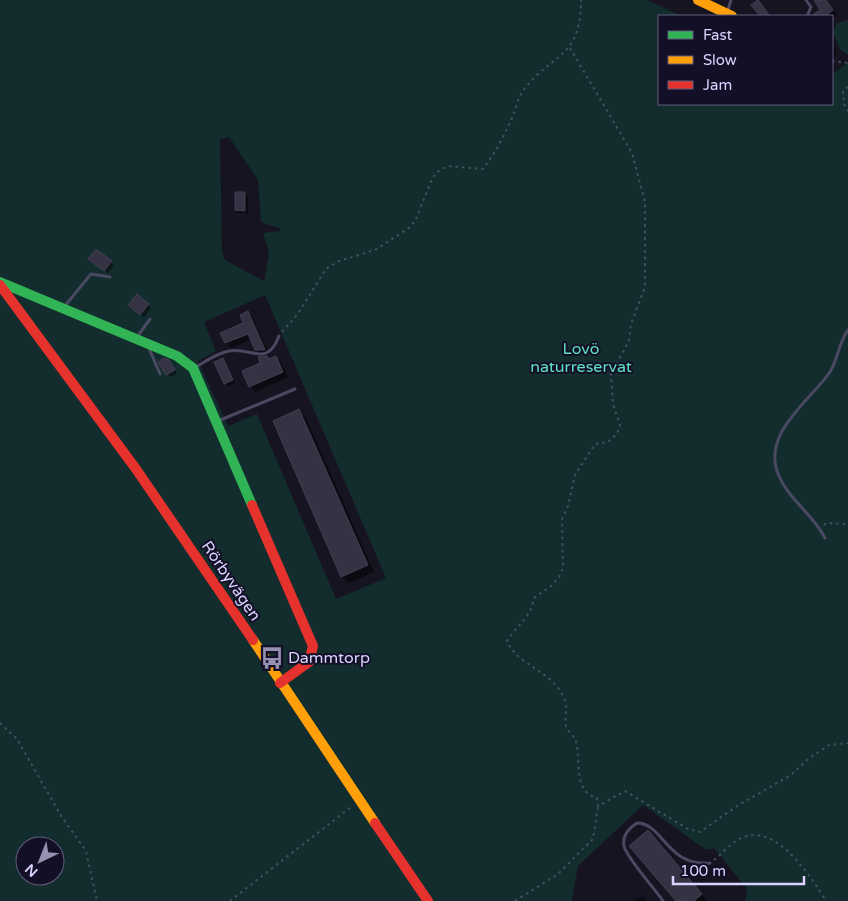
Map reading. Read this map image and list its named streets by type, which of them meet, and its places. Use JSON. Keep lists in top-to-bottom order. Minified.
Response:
{"streets":{"street":["Rörbyvägen"]},"parks":["Lovö naturreservat"],"places":{"bus stop":["Dammtorp"]},"legend":["Fast","Slow","Jam"],"scale_bar":"100 m","north":"bottom left"}
